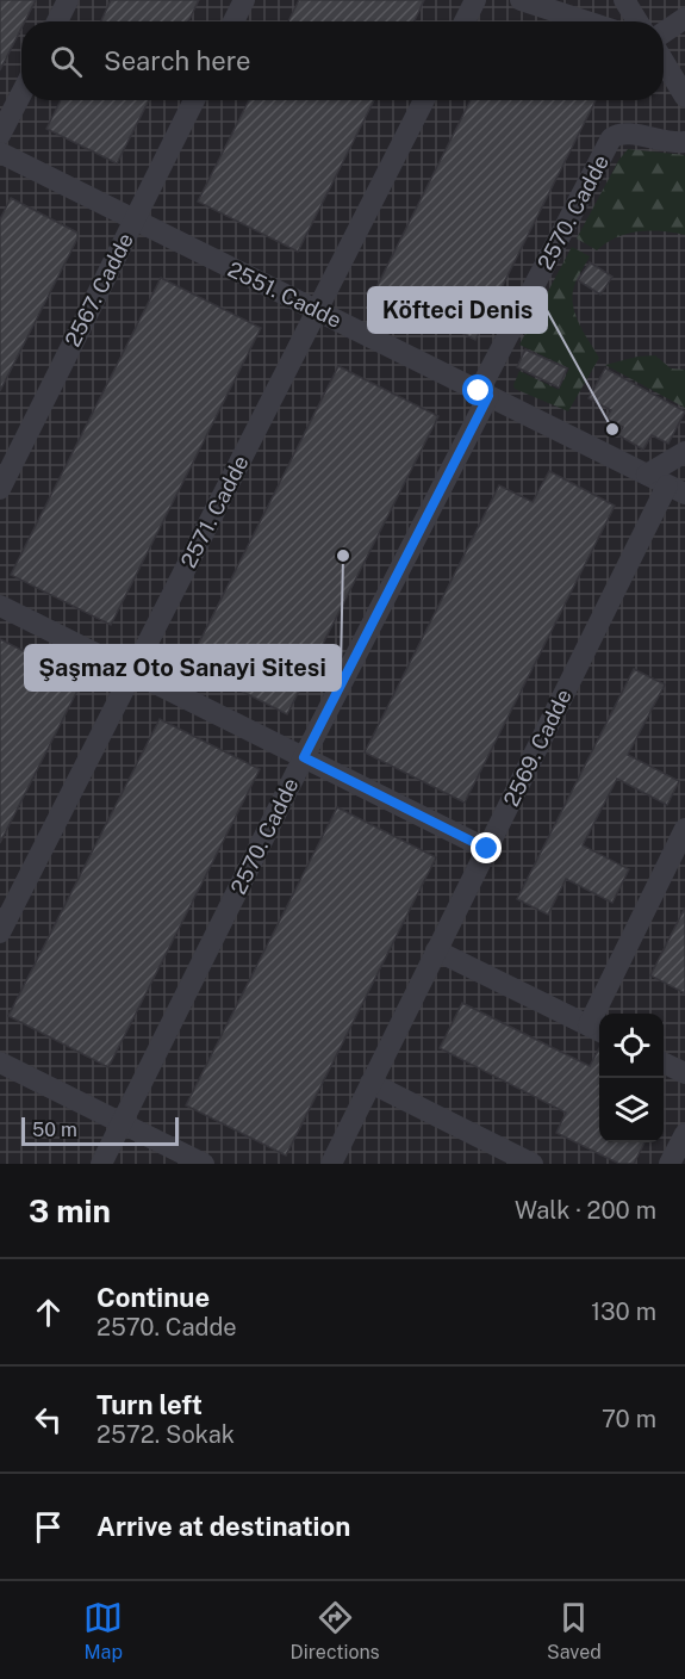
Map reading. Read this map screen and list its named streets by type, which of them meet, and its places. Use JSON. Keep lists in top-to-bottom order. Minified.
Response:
{"streets":{"street":["2570. Cadde","2567. Cadde","2551. Cadde","2571. Cadde","2569. Cadde"]},"crossings":[["2570. Cadde","2551. Cadde"],["2567. Cadde","2551. Cadde"],["2551. Cadde","2571. Cadde"],["2551. Cadde","2569. Cadde"]],"places":["Köfteci Denis","Şaşmaz Oto Sanayi Sitesi"],"scale_bar":"50 m","page":{"search":"Search here","scale":"50 m","heading":["3 min","Walk · 200 m"],"list":[["Continue","2570. Cadde","130 m"],["Turn left","2572. Sokak","70 m"],"Arrive at destination"],"nav":["Map","Directions","Saved"]}}
